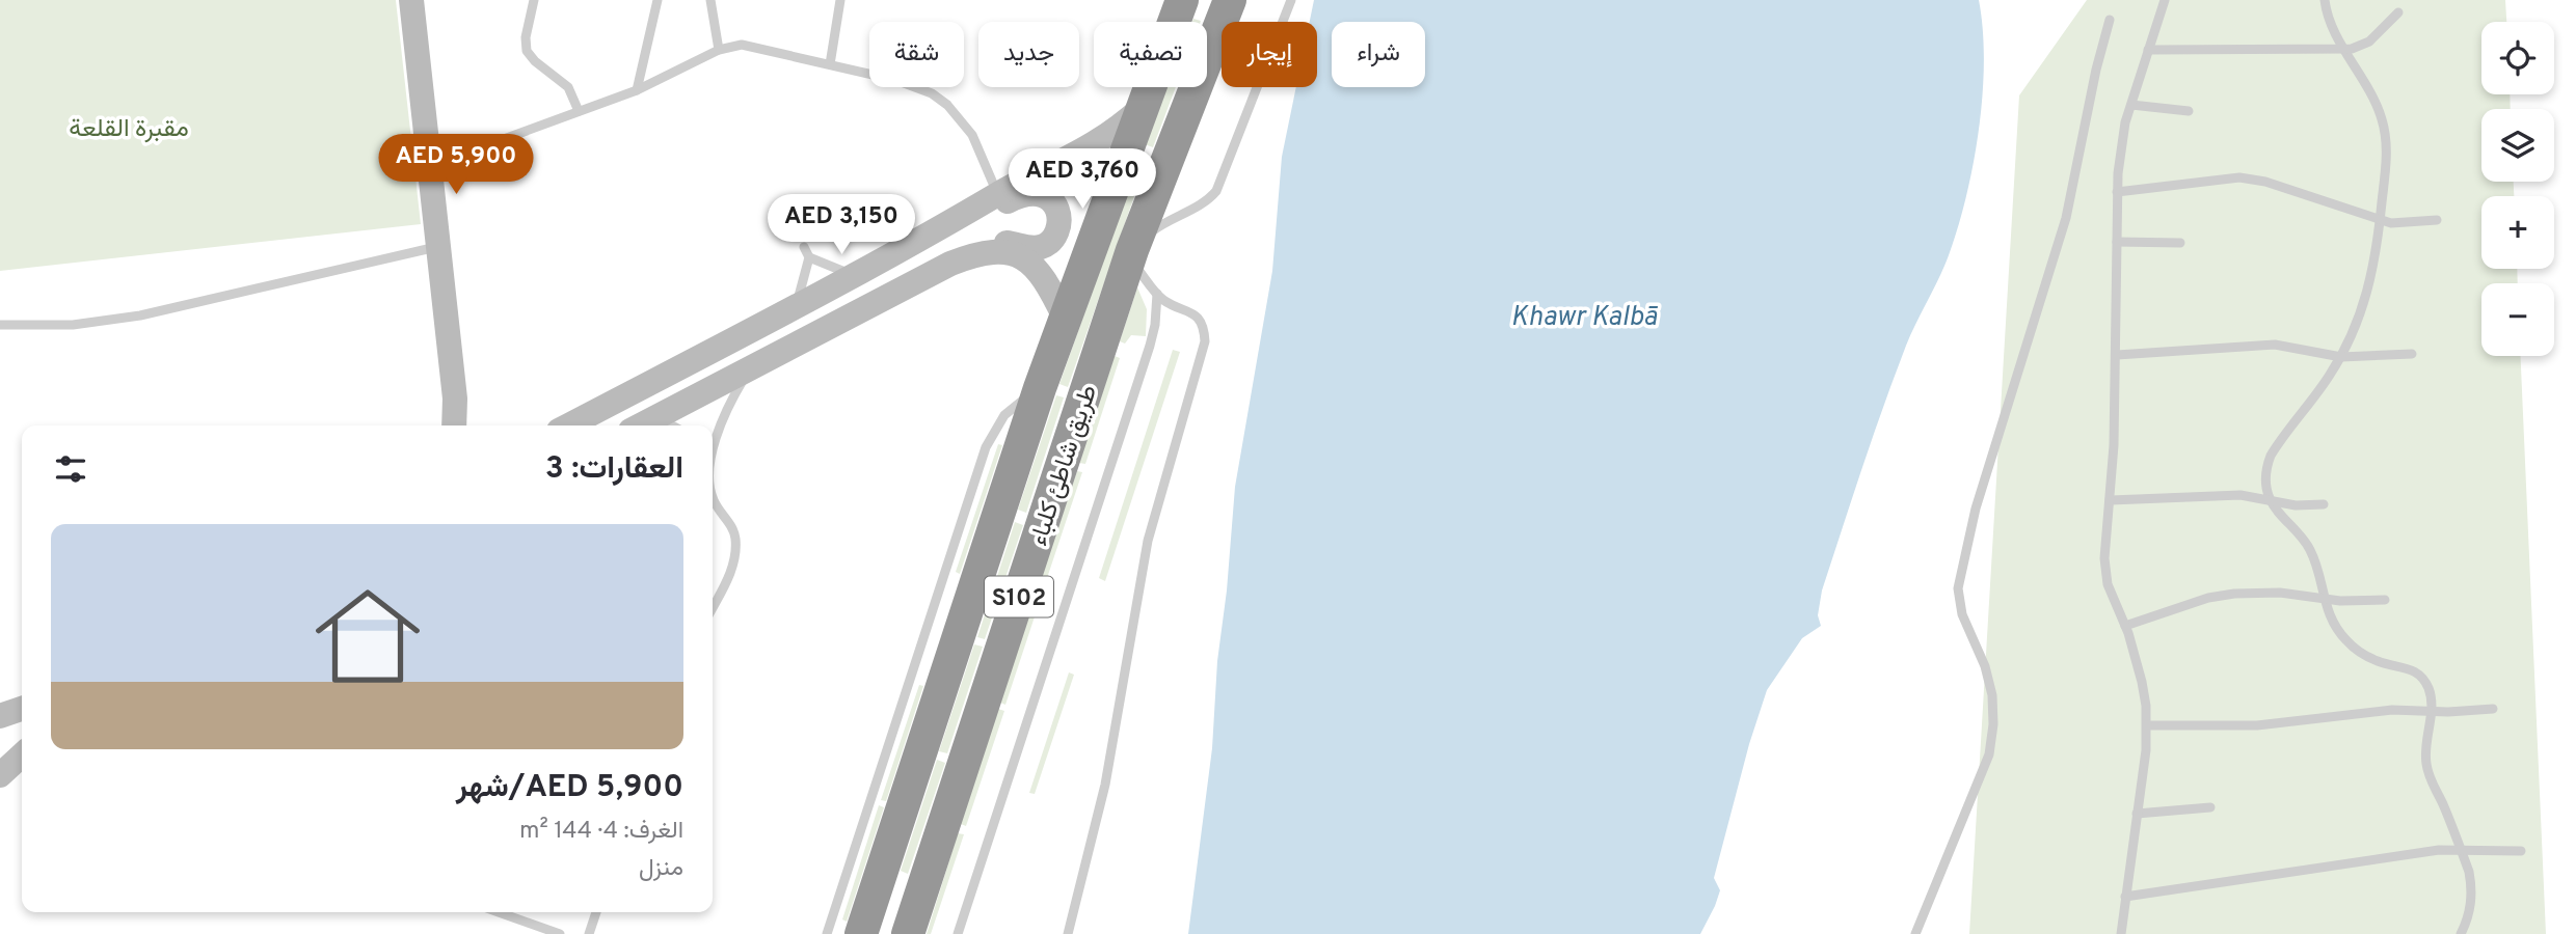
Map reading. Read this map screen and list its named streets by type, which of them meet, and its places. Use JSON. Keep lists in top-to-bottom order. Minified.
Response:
{"streets":{"highway":["طريق شاطئ كلباء","S102"]},"water":["Khawr Kalbā"],"parks":["مقبرة القلعة"],"page":{"map_buttons":["+","−"],"chip":["شراء","إيجار","تصفية","جديد","شقة"],"price":["AED 5,900","AED 3,760","AED 3,150"],"heading":"العقارات: 3","list":[{"name":"AED 5,900/شهر","note":"الغرف: 4 · 144 m² · منزل"}]}}
